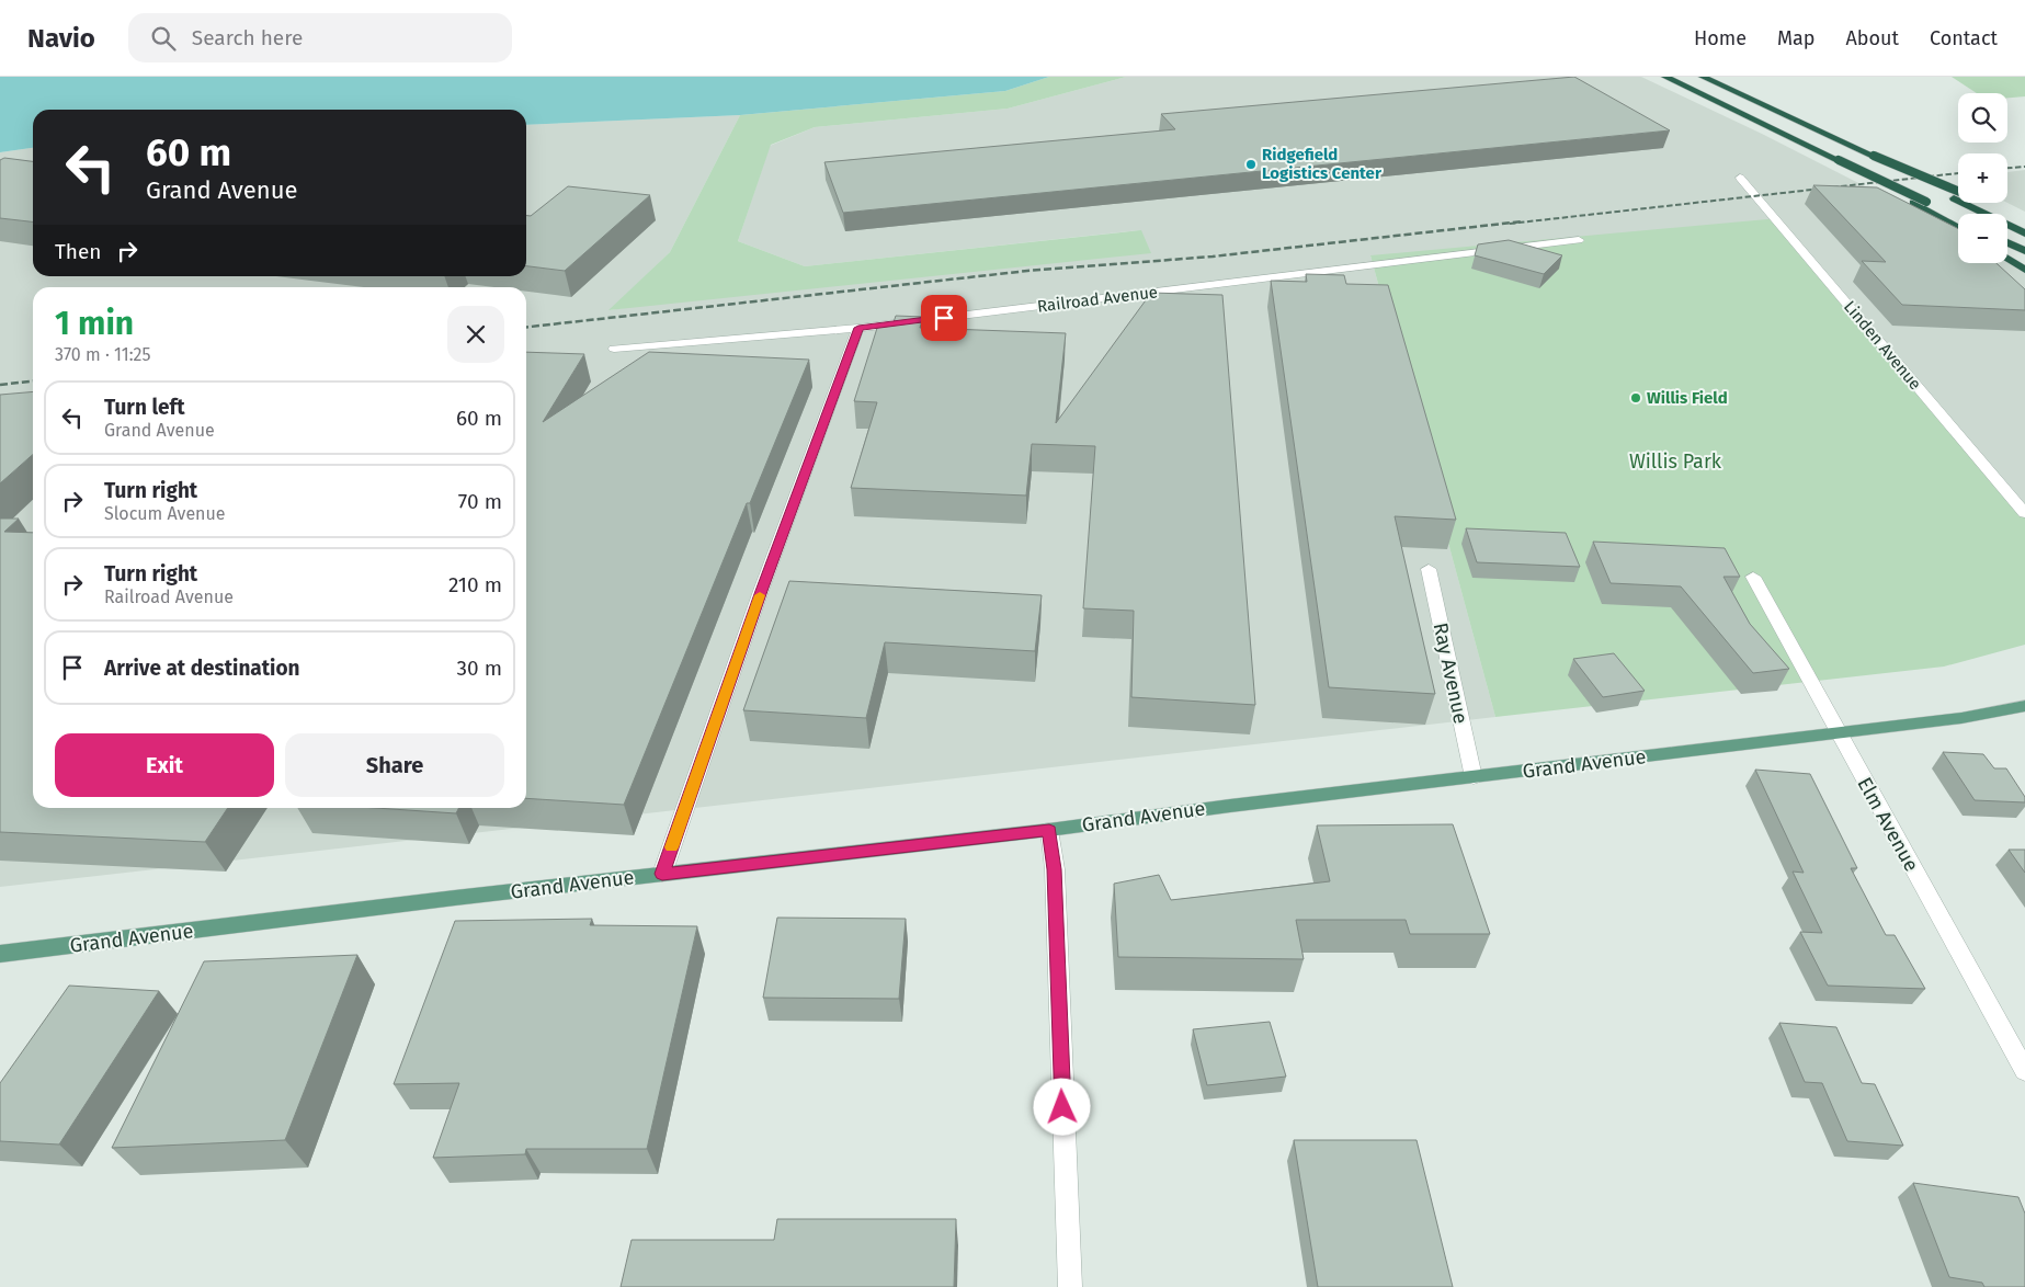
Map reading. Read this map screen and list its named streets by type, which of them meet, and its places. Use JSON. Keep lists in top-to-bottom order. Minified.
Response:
{"streets":{"main road":["Grand Avenue"],"street":["Railroad Avenue","Linden Avenue","Ray Avenue","Elm Avenue"]},"crossings":[["Ray Avenue","Grand Avenue"],["Grand Avenue","Elm Avenue"]],"parks":["Willis Park"],"places":["Ridgefield Logistics Center","Willis Field"],"page":{"header":"Navio","search":"Search here","nav":["Home","Map","About","Contact"],"map_buttons":["+","−"],"turn":["60 m","Grand Avenue"],"then":"Then","heading":["1 min","370 m · 11:25"],"list":[{"name":"Turn left","note":"Grand Avenue","value":"60 m"},{"name":"Turn right","note":"Slocum Avenue","value":"70 m"},{"name":"Turn right","note":"Railroad Avenue","value":"210 m"},{"name":"Arrive at destination","value":"30 m"}],"buttons":["Exit","Share"]}}
